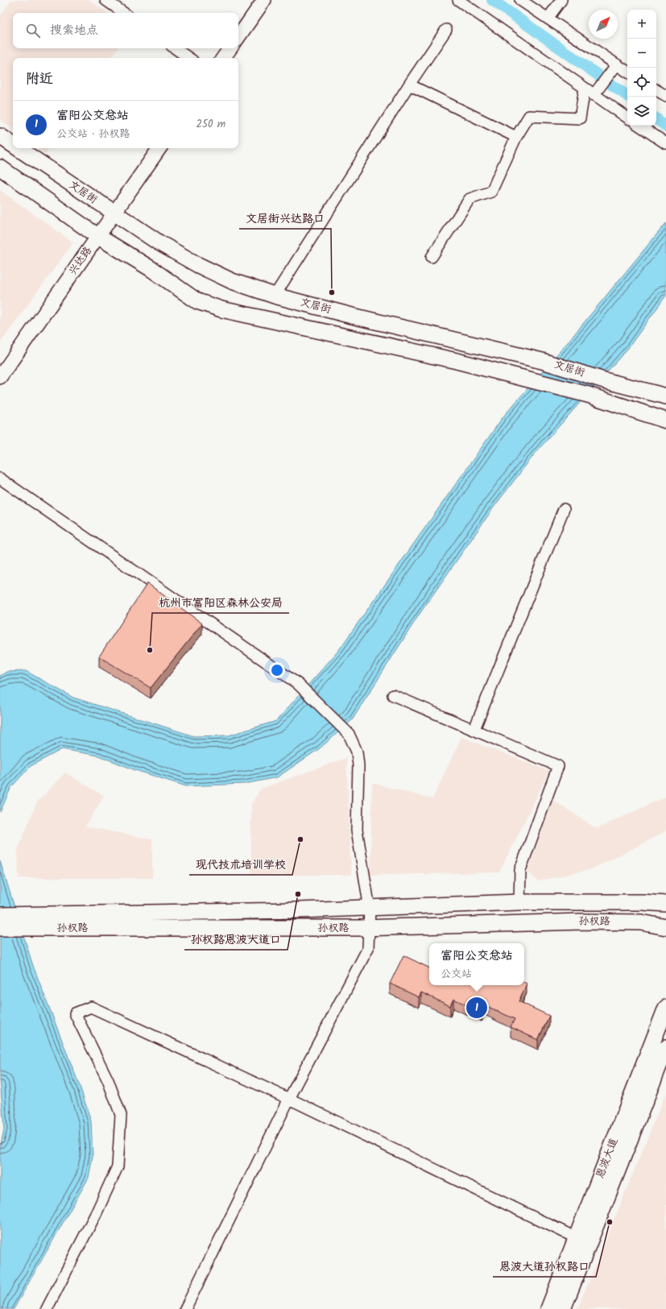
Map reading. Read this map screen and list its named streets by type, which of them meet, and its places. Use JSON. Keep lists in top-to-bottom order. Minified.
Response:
{"streets":{"main road":["文居街","孙权路","恩波大道"],"street":["兴达路"]},"crossings":[["文居街","兴达路"]],"places":["文居街兴达路口","杭州市富阳区森林公安局","现代技术培训学校","孙权路恩波大道口","恩波大道孙权路口"],"north":"top right","page":{"map_buttons":["+","−"],"search":"搜索地点","heading":"附近","list":[{"mark":"1","name":"富阳公交总站","note":"公交站 · 孙权路","value":"250 m"}],"popup":["富阳公交总站","公交站"],"pins":"1"}}
